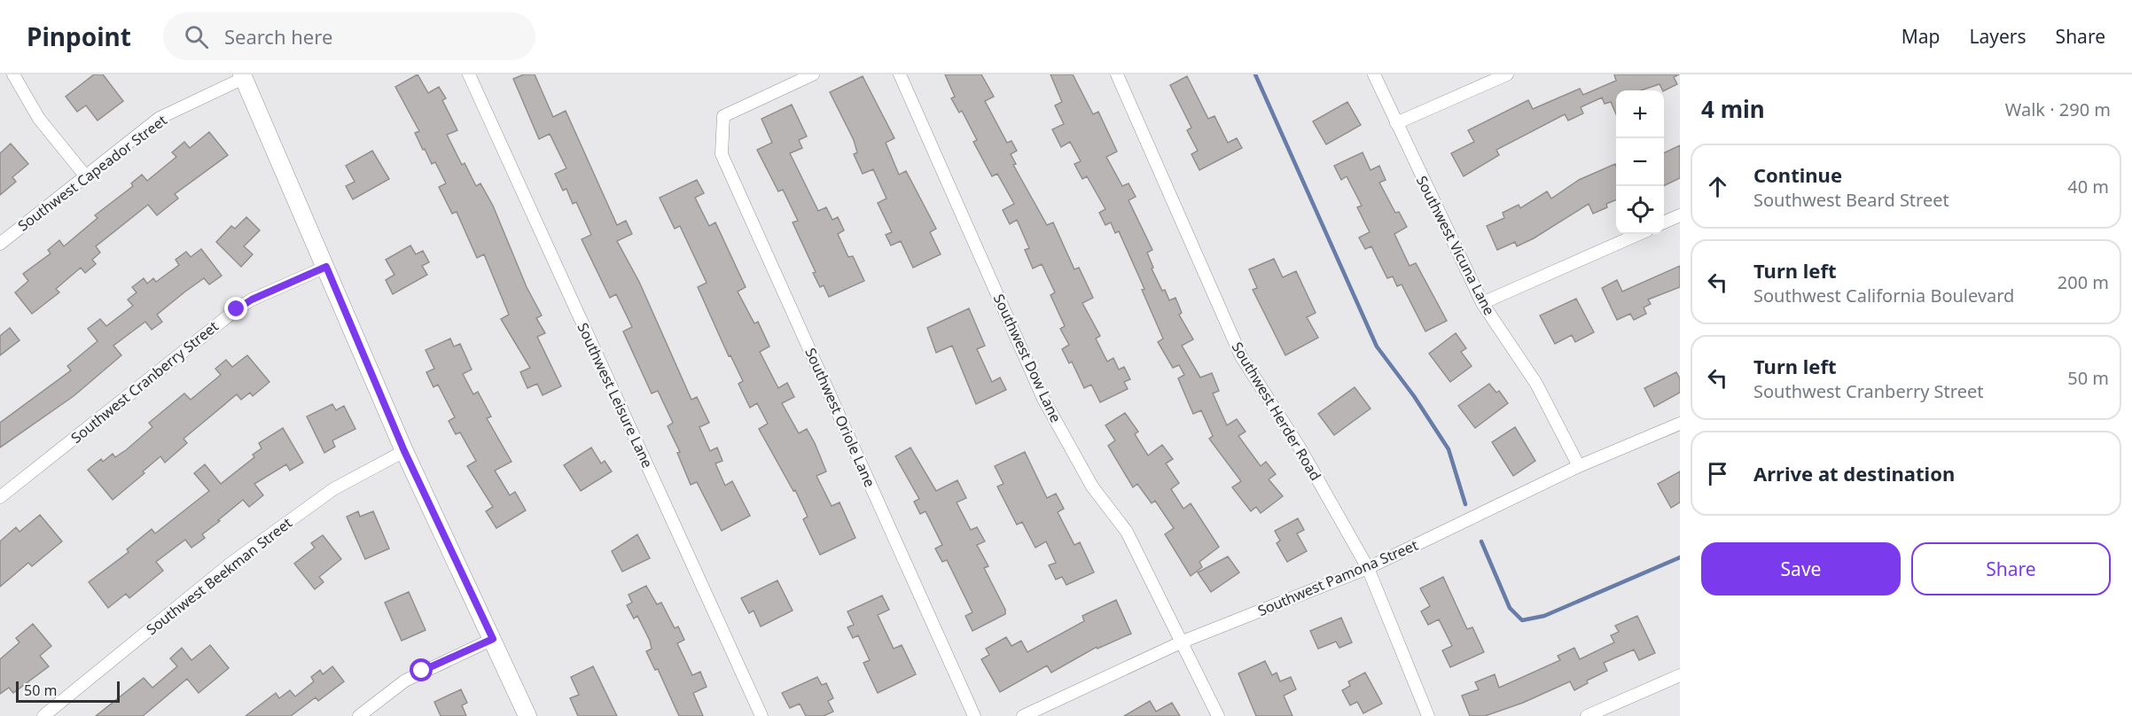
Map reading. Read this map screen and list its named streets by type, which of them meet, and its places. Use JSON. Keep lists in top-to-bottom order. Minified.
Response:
{"streets":{"street":["Southwest Capeador Street","Southwest Vicuna Lane","Southwest Dow Lane","Southwest Cranberry Street","Southwest Leisure Lane","Southwest Herder Road","Southwest Oriole Lane","Southwest Beekman Street","Southwest Pamona Street"]},"crossings":[["Southwest Vicuna Lane","Southwest Pamona Street"],["Southwest Dow Lane","Southwest Pamona Street"],["Southwest Herder Road","Southwest Pamona Street"]],"scale_bar":"50 m","page":{"header":"Pinpoint","search":"Search here","nav":["Map","Layers","Share"],"heading":["4 min","Walk · 290 m"],"map_buttons":["+","−"],"list":[["Continue","Southwest Beard Street","40 m"],["Turn left","Southwest California Boulevard","200 m"],["Turn left","Southwest Cranberry Street","50 m"],"Arrive at destination"],"buttons":["Save","Share"],"scale":"50 m"}}
